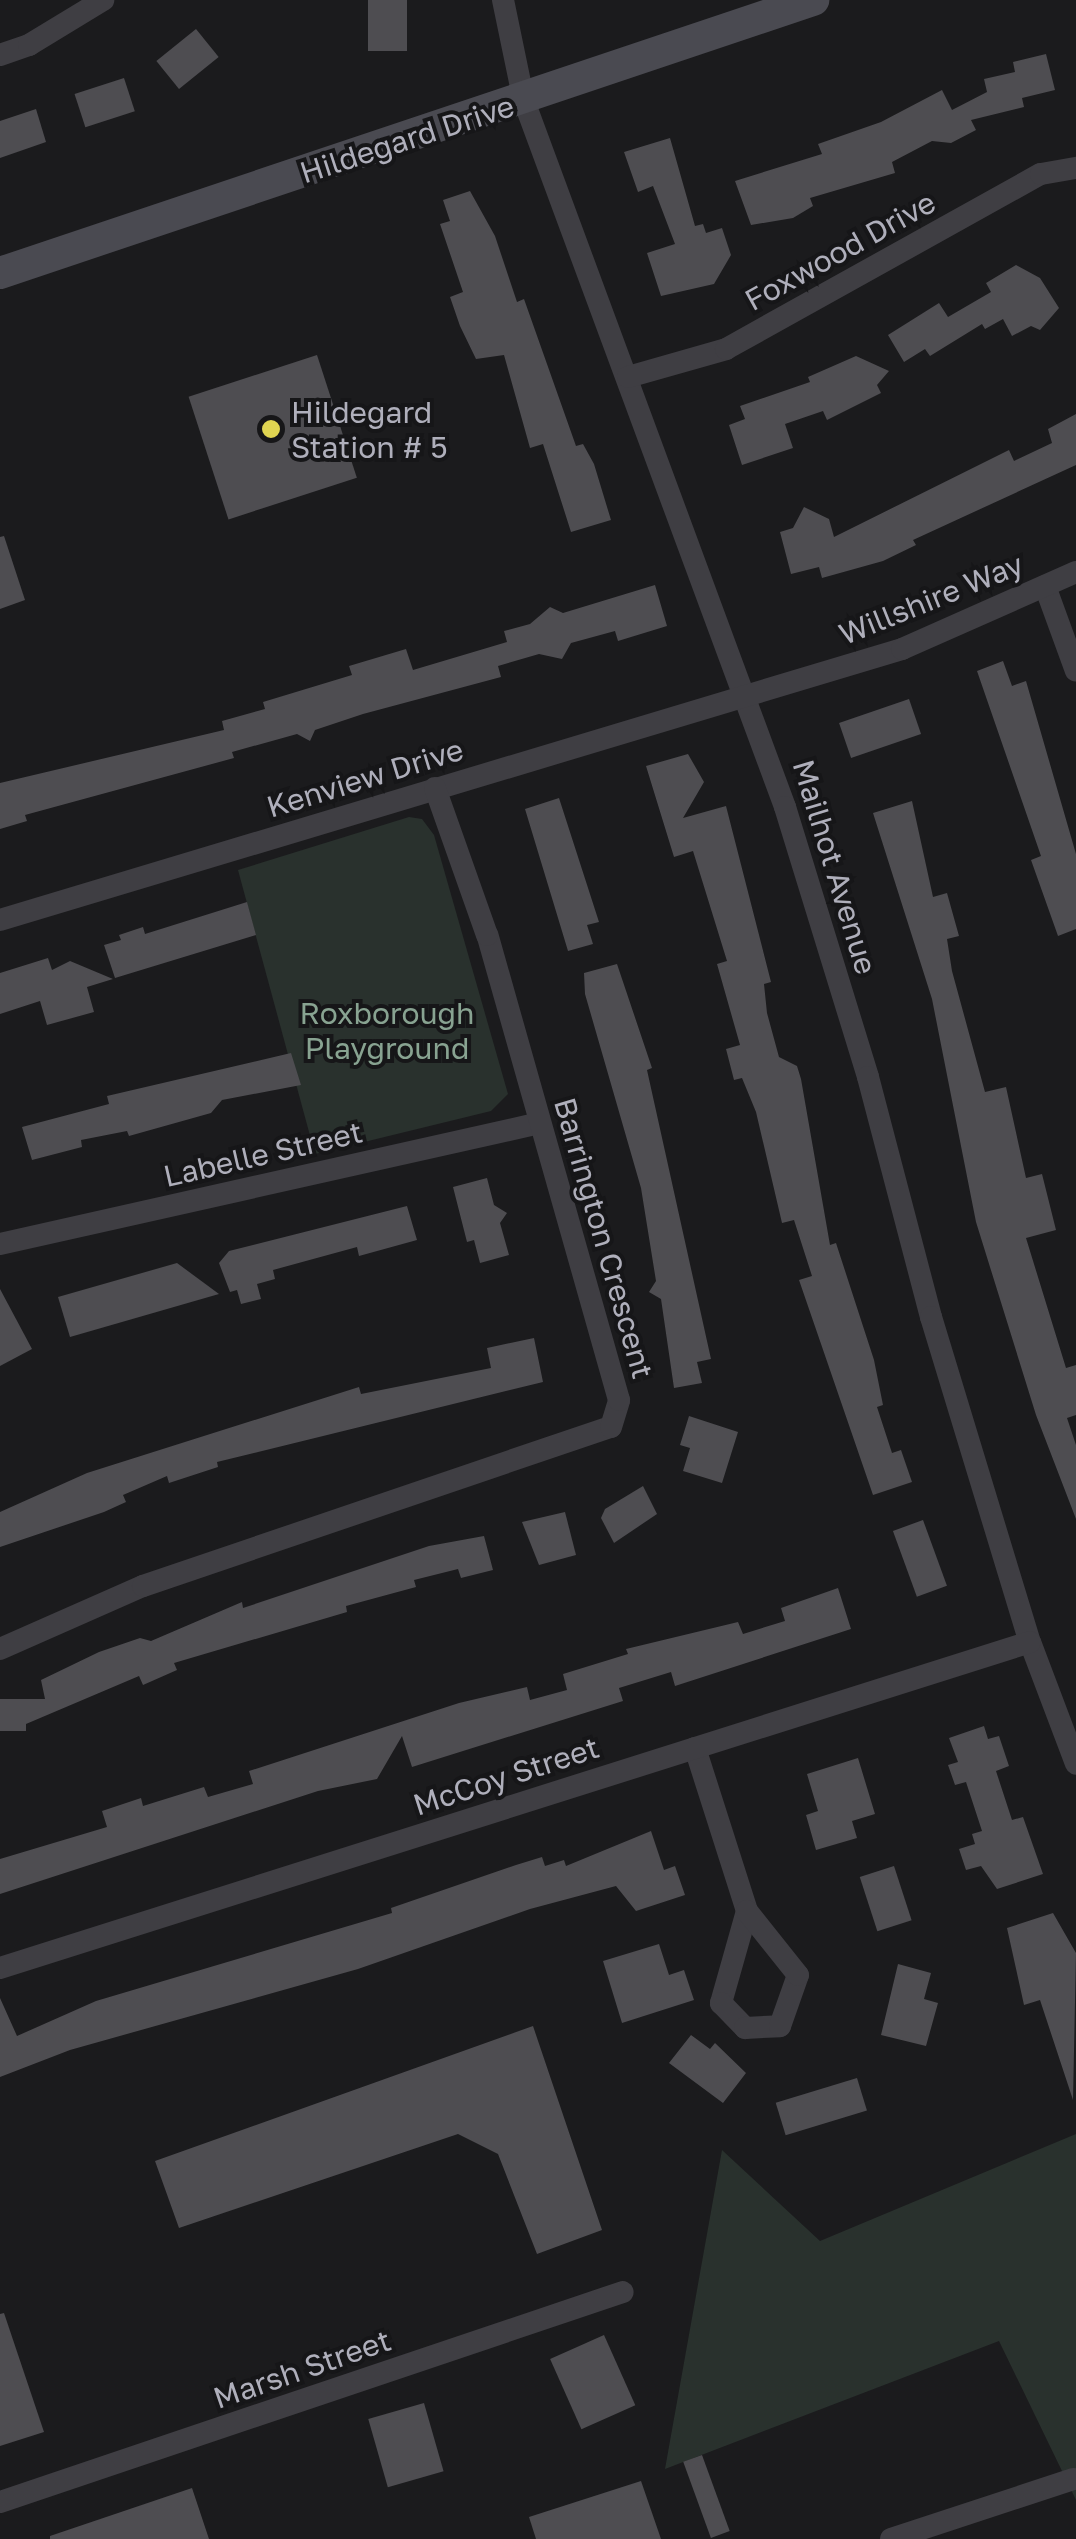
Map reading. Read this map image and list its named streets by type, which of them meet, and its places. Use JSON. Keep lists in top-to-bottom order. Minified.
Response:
{"streets":{"street":["Hildegard Drive","Foxwood Drive","Willshire Way","Kenview Drive","Mailhot Avenue","Labelle Street","Barrington Crescent","McCoy Street","Marsh Street"]},"crossings":[["Hildegard Drive","Mailhot Avenue"],["Foxwood Drive","Mailhot Avenue"],["Willshire Way","Kenview Drive"],["Willshire Way","Mailhot Avenue"],["Kenview Drive","Mailhot Avenue"],["Kenview Drive","Barrington Crescent"],["Mailhot Avenue","McCoy Street"],["Labelle Street","Barrington Crescent"]],"parks":["Roxborough Playground"],"places":["Hildegard Station # 5"]}
